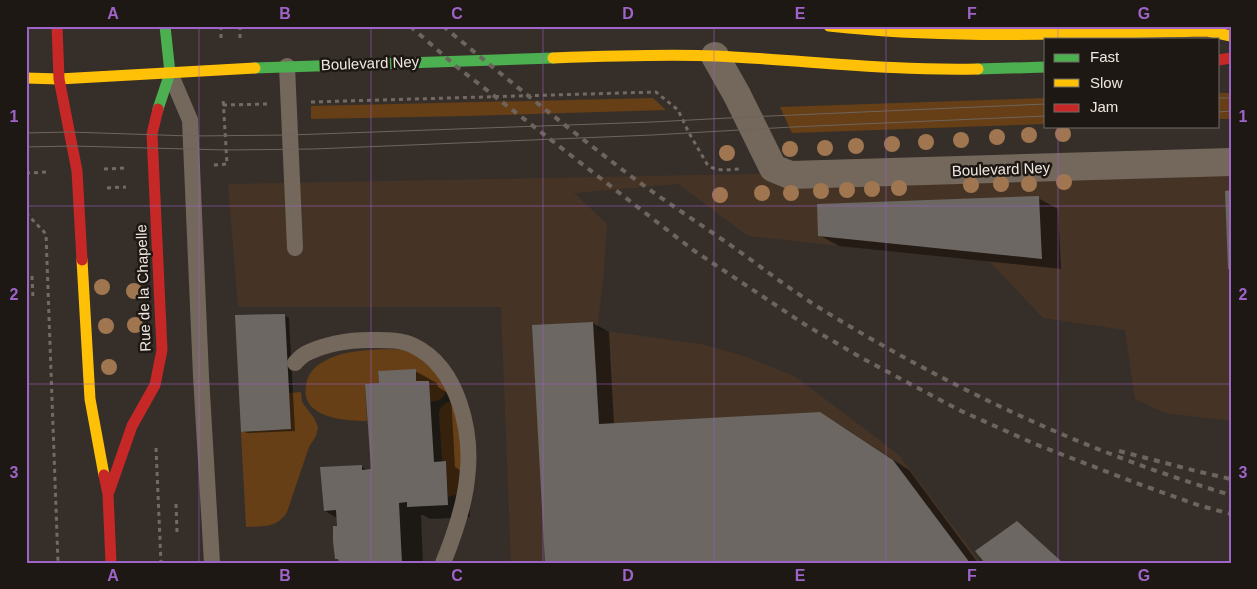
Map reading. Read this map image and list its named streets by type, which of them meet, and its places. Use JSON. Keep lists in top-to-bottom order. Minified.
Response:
{"streets":{"main road":["Boulevard Ney","Rue de la Chapelle"]},"crossings":[["Boulevard Ney","Rue de la Chapelle"]],"legend":["Fast","Slow","Jam"],"grid":{"columns":["A","B","C","D","E","F","G"],"rows":["1","2","3"]}}
